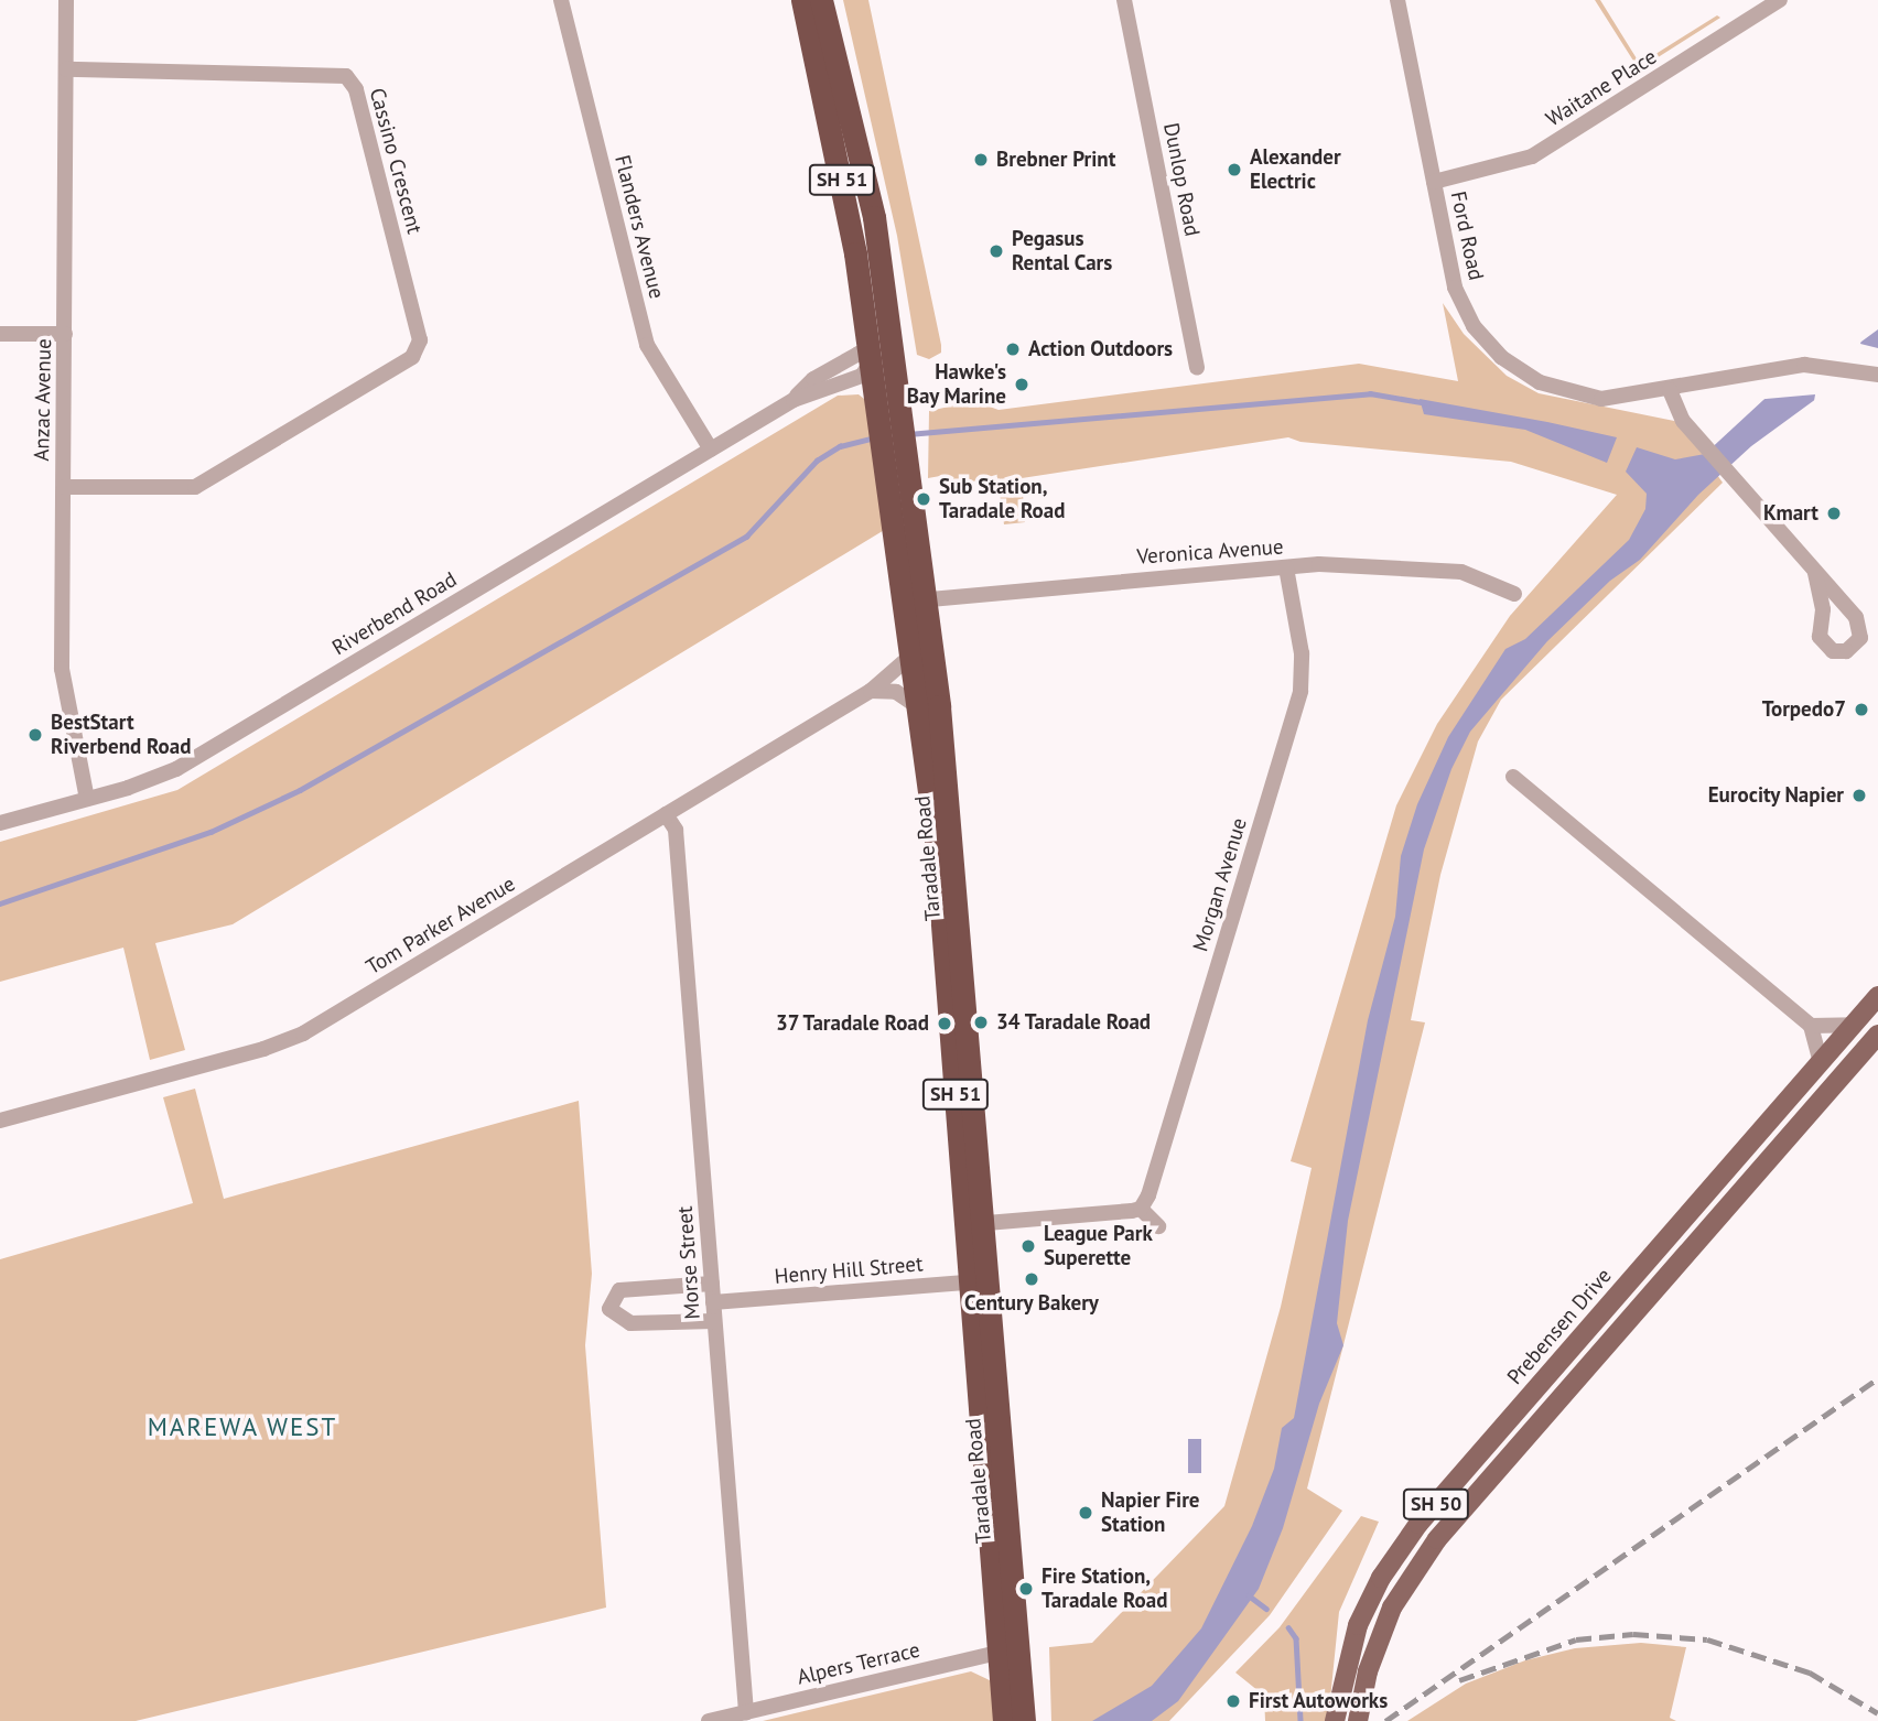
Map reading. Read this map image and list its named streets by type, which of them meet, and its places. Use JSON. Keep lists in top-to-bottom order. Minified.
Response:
{"streets":{"highway":["SH 51","Taradale Road"],"main road":["Prebensen Drive","SH 50"],"street":["Waitane Place","Cassino Crescent","Dunlop Road","Flanders Avenue","Ford Road","Anzac Avenue","Veronica Avenue","Riverbend Road","Morgan Avenue","Tom Parker Avenue","Morse Street","Henry Hill Street","Alpers Terrace"]},"crossings":[["Waitane Place","Ford Road"],["Cassino Crescent","Anzac Avenue"],["Flanders Avenue","Riverbend Road"],["Anzac Avenue","Riverbend Road"],["Veronica Avenue","Taradale Road"],["Veronica Avenue","Morgan Avenue"],["Riverbend Road","Taradale Road"],["Taradale Road","Tom Parker Avenue"],["Taradale Road","Henry Hill Street"],["Taradale Road","Alpers Terrace"],["Tom Parker Avenue","Morse Street"],["Morse Street","Henry Hill Street"],["Morse Street","Alpers Terrace"]],"districts":["MAREWA WEST"],"places":["Brebner Print","Alexander Electric","Pegasus Rental Cars","Action Outdoors","Hawke's Bay Marine","Sub Station, Taradale Road","Kmart","Torpedo7","BestStart Riverbend Road","Eurocity Napier","34 Taradale Road","37 Taradale Road","League Park Superette","Century Bakery","Napier Fire Station","Fire Station, Taradale Road","First Autoworks"]}
